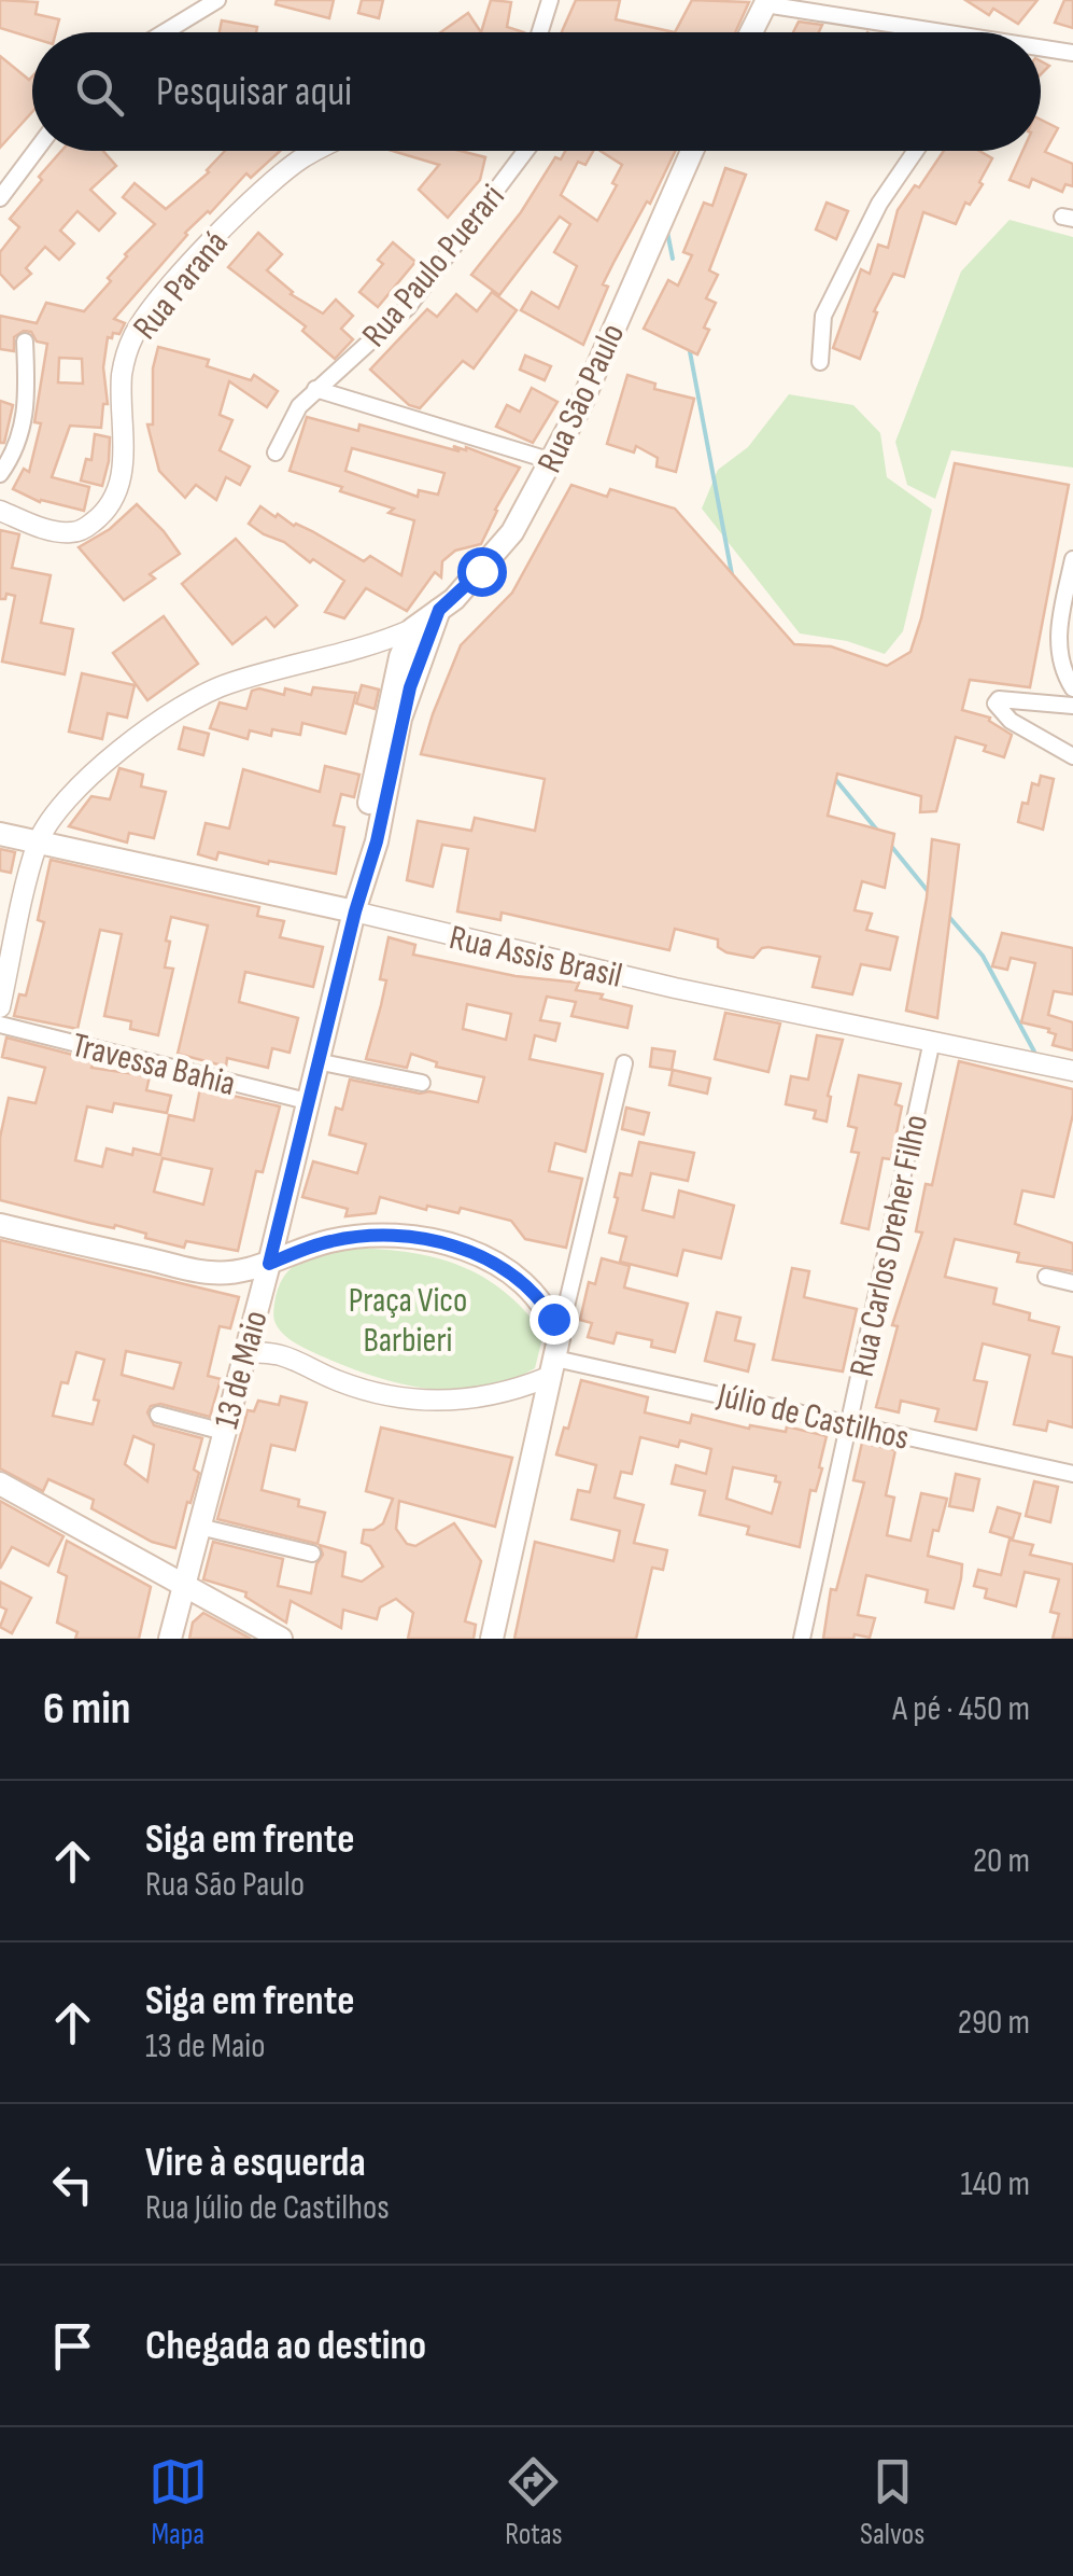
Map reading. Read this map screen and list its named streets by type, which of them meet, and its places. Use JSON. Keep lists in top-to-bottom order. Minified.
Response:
{"streets":{"main road":["Rua São Paulo","Rua Assis Brasil","13 de Maio"],"street":["Rua Paulo Puerari","Rua Paraná","Travessa Bahia","Rua Carlos Dreher Filho","Júlio de Castilhos"]},"crossings":[["Rua São Paulo","13 de Maio"],["Rua Assis Brasil","Rua Carlos Dreher Filho"],["Rua Assis Brasil","13 de Maio"],["Travessa Bahia","13 de Maio"],["Rua Carlos Dreher Filho","Júlio de Castilhos"]],"parks":["Praça Vico Barbieri"],"page":{"search":"Pesquisar aqui","heading":["6 min","A pé · 450 m"],"list":[["Siga em frente","Rua São Paulo","20 m"],["Siga em frente","13 de Maio","290 m"],["Vire à esquerda","Rua Júlio de Castilhos","140 m"],"Chegada ao destino"],"nav":["Mapa","Rotas","Salvos"]}}
